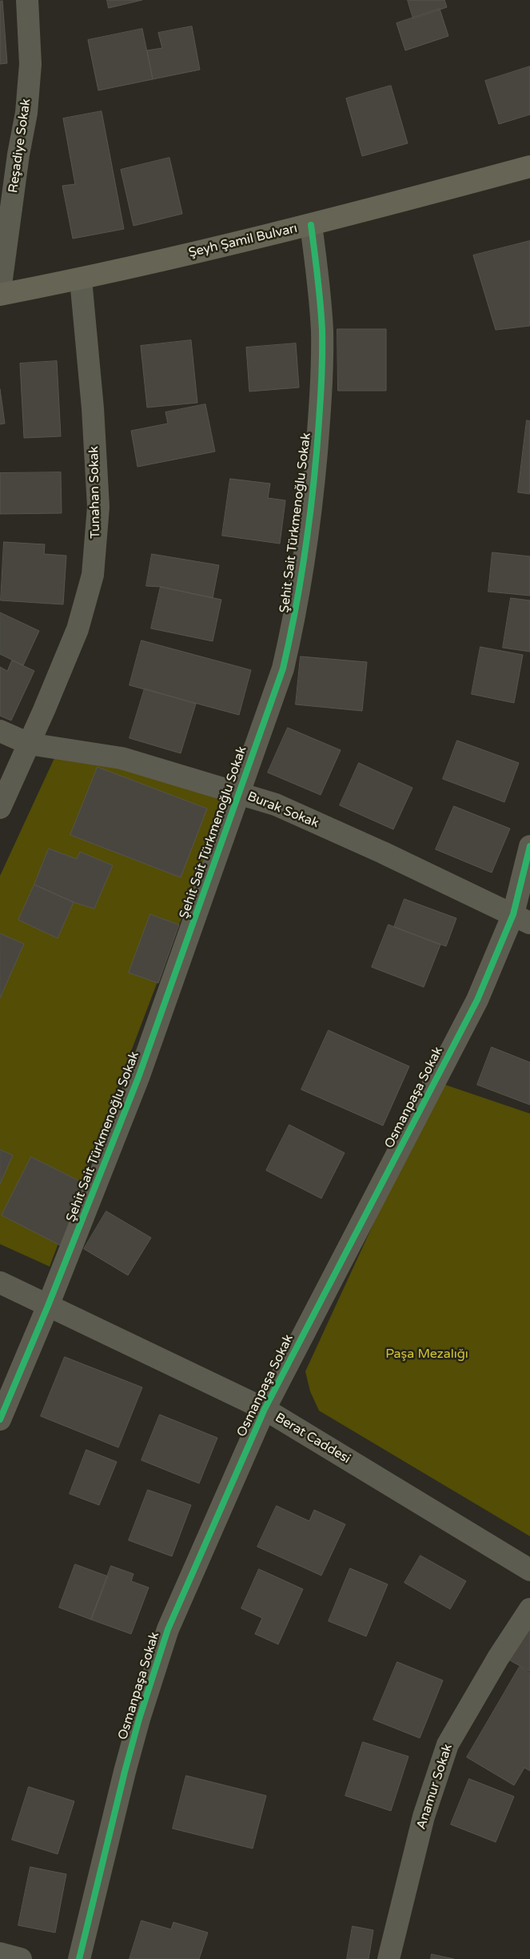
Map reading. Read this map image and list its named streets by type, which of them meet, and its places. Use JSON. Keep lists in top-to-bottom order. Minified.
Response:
{"streets":{"main road":["Şeyh Şamil Bulvarı"],"street":["Reşadiye Sokak","Tunahan Sokak","Şehit Sait Türkmenoğlu Sokak","Burak Sokak","Osmanpaşa Sokak","Berat Caddesi","Anamur Sokak"]},"crossings":[["Şeyh Şamil Bulvarı","Tunahan Sokak"],["Şeyh Şamil Bulvarı","Şehit Sait Türkmenoğlu Sokak"],["Tunahan Sokak","Burak Sokak"],["Şehit Sait Türkmenoğlu Sokak","Burak Sokak"],["Şehit Sait Türkmenoğlu Sokak","Berat Caddesi"],["Burak Sokak","Osmanpaşa Sokak"],["Osmanpaşa Sokak","Berat Caddesi"]],"parks":["Paşa Mezalığı"]}
